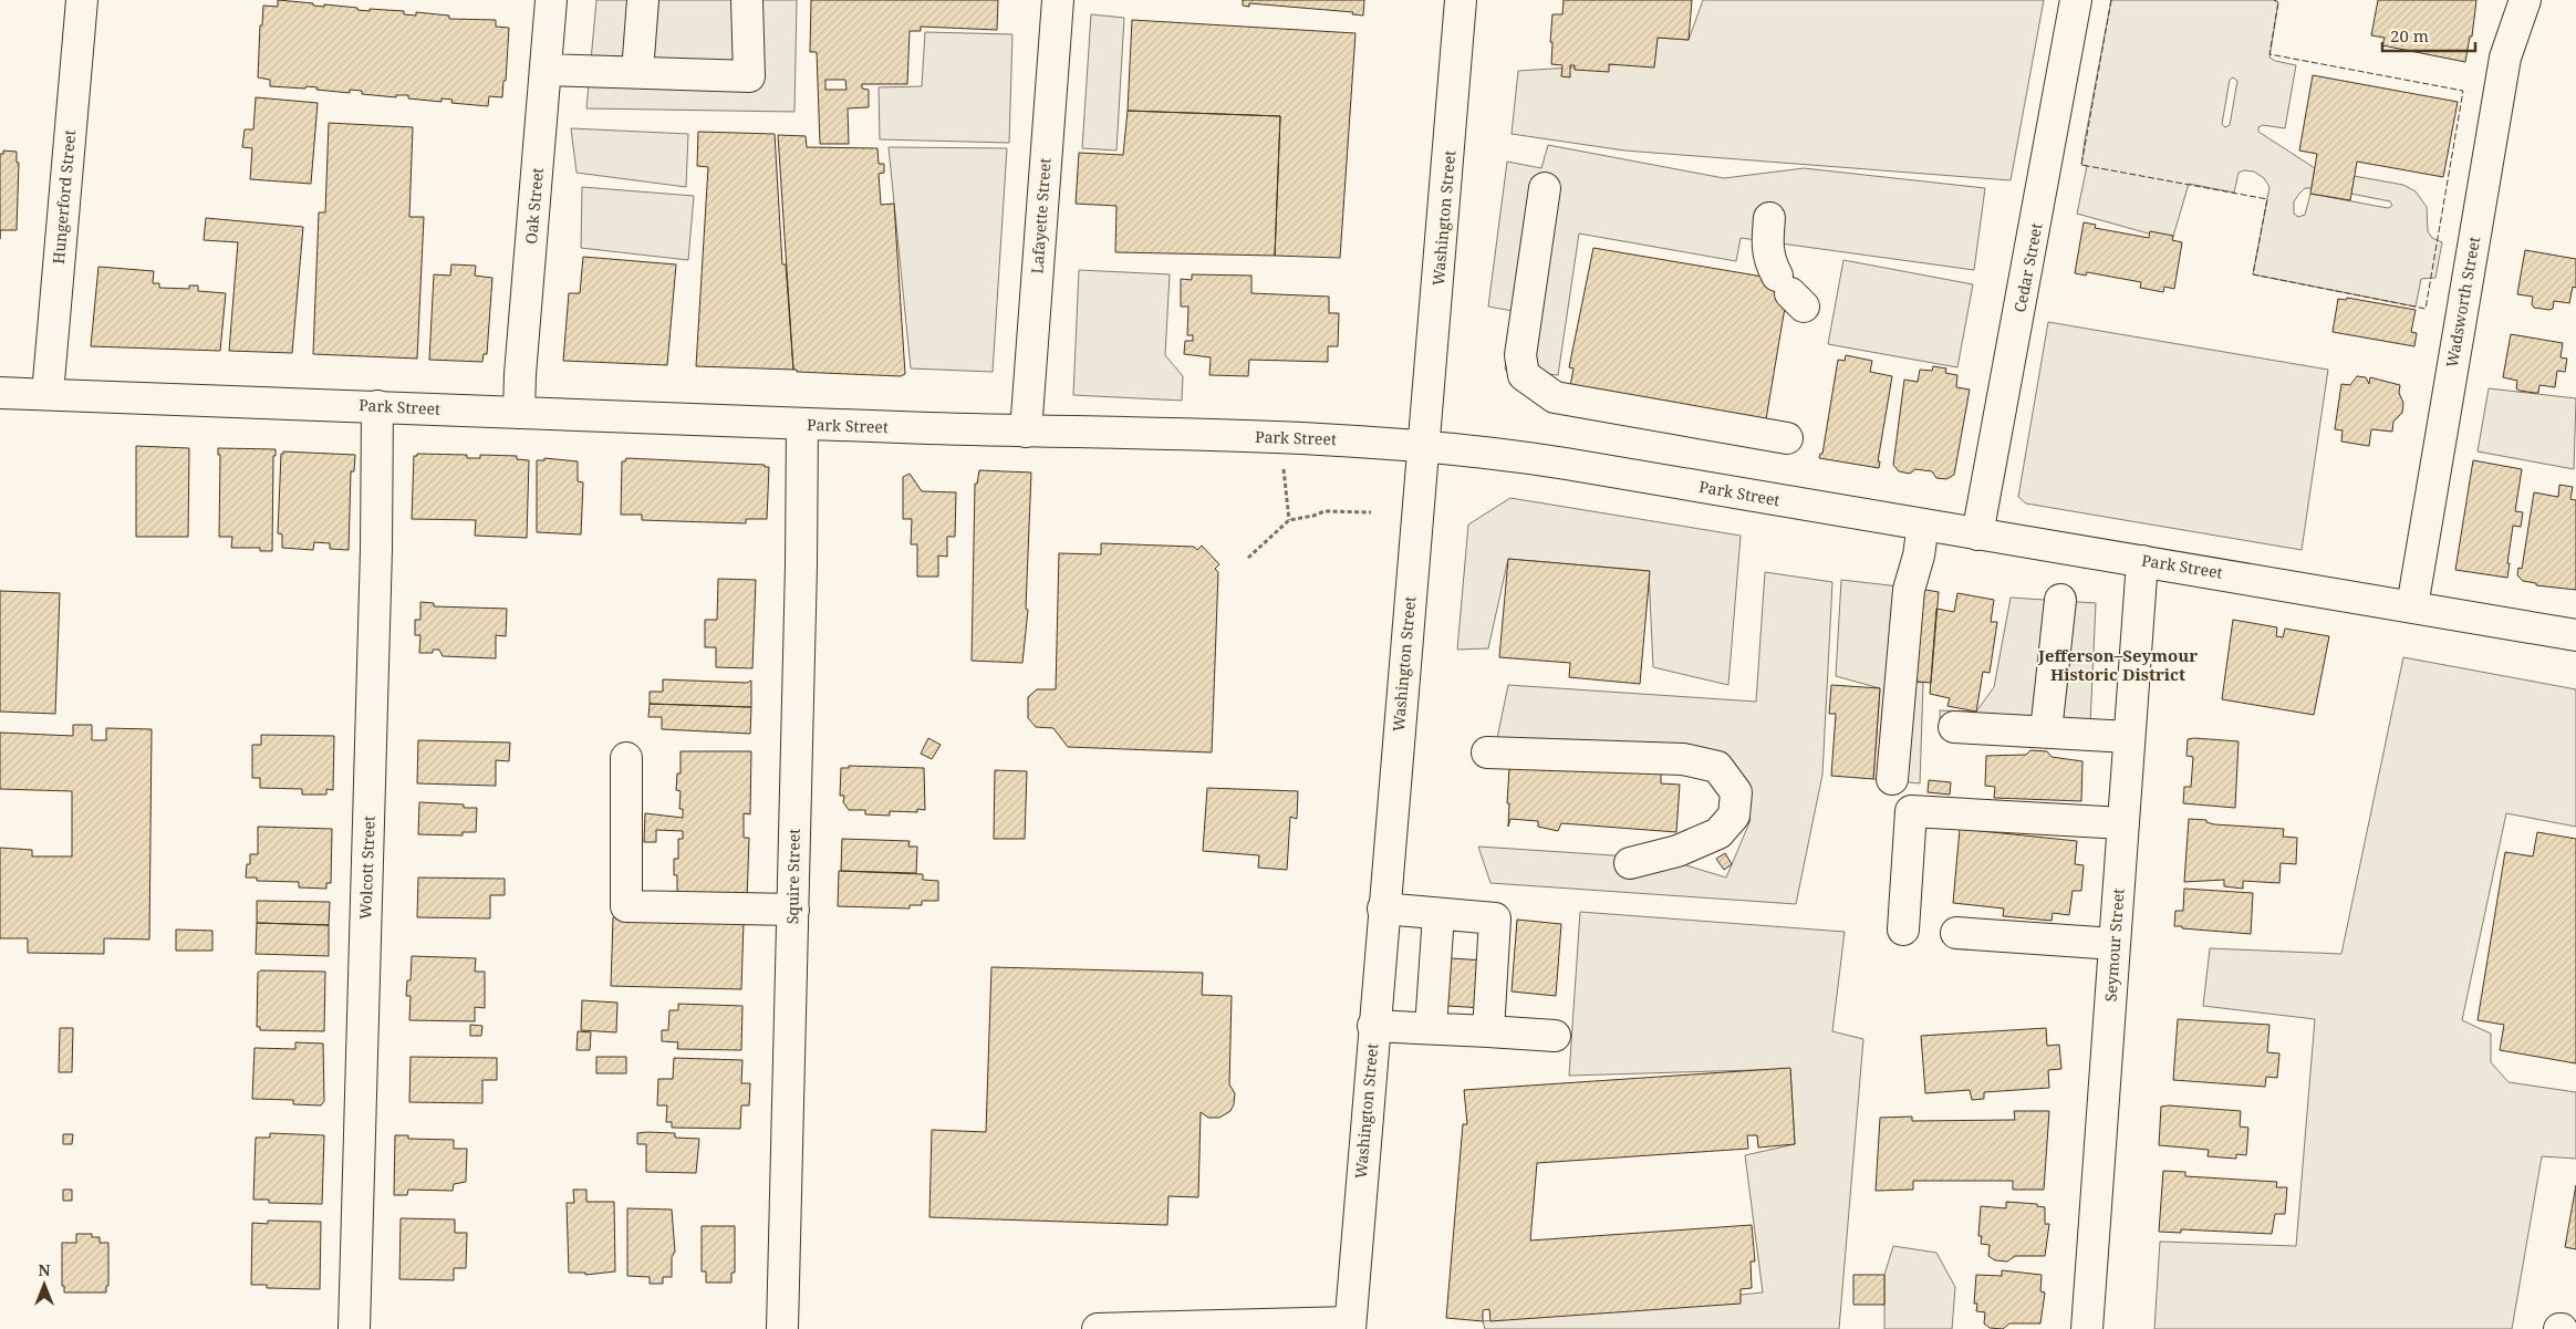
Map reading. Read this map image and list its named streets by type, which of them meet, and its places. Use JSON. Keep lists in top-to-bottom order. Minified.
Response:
{"streets":{"street":["Hungerford Street","Oak Street","Lafayette Street","Washington Street","Cedar Street","Wadsworth Street","Park Street","Wolcott Street","Squire Street","Seymour Street"]},"crossings":[["Hungerford Street","Park Street"],["Oak Street","Park Street"],["Lafayette Street","Park Street"],["Washington Street","Park Street"],["Cedar Street","Park Street"],["Wadsworth Street","Park Street"],["Park Street","Wolcott Street"],["Park Street","Squire Street"],["Park Street","Seymour Street"]],"districts":["Jefferson–Seymour Historic District"],"scale_bar":"20 m","north":"top"}
